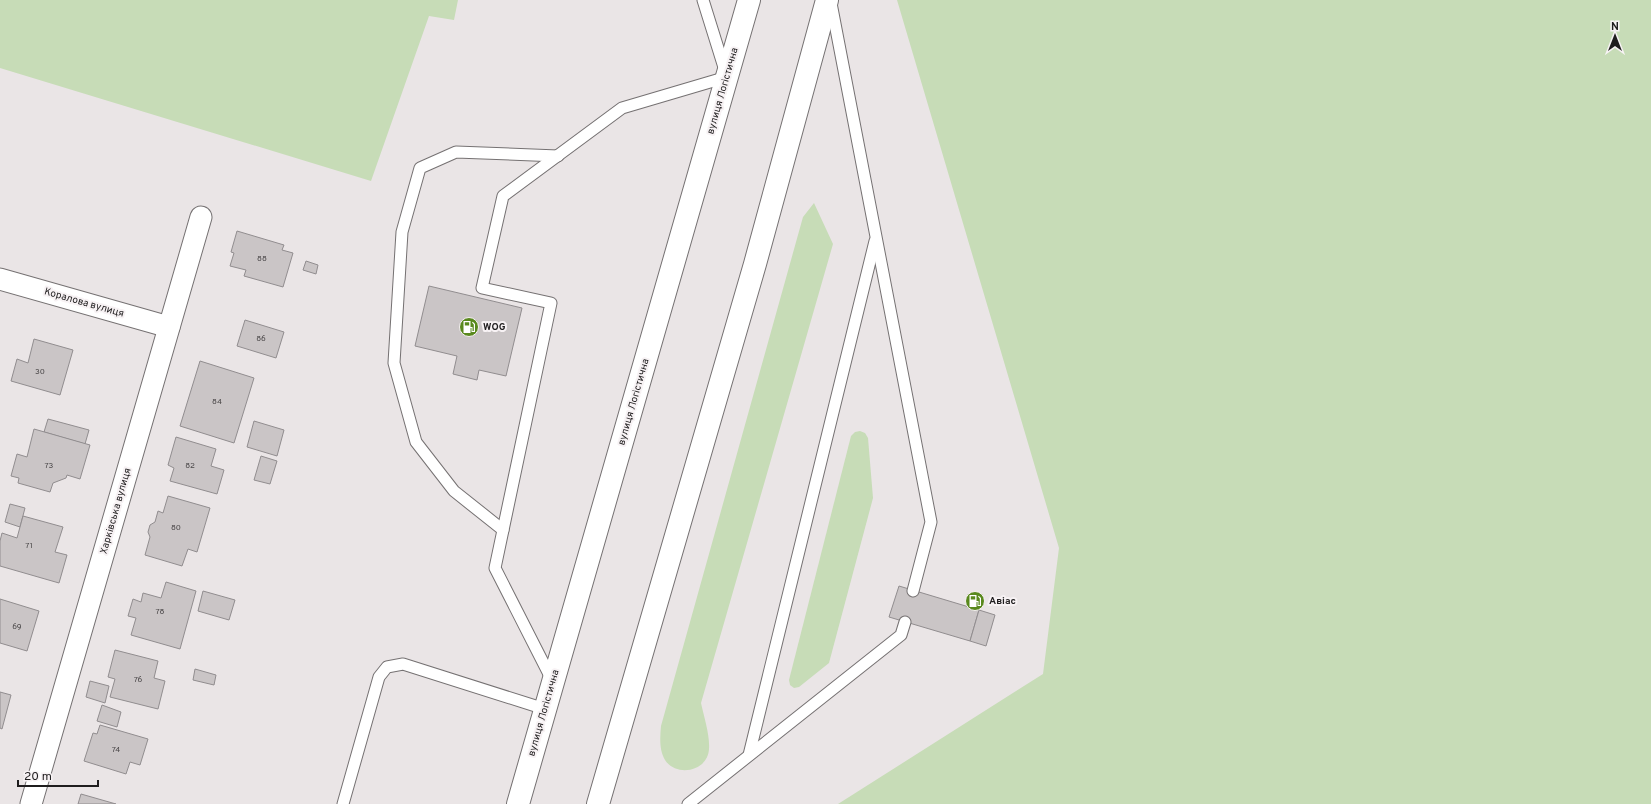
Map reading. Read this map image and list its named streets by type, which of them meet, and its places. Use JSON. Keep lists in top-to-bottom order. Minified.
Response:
{"streets":{"main road":["вулиця Логістична"],"street":["Коралова вулиця","Харківська вулиця"]},"crossings":[["Коралова вулиця","Харківська вулиця"]],"places":{"fuel station":["WOG","Авіас"]},"house_numbers":["88","86","30","84","73","82","80","71","78","69","76","74"],"scale_bar":"20 m","north":"top"}
